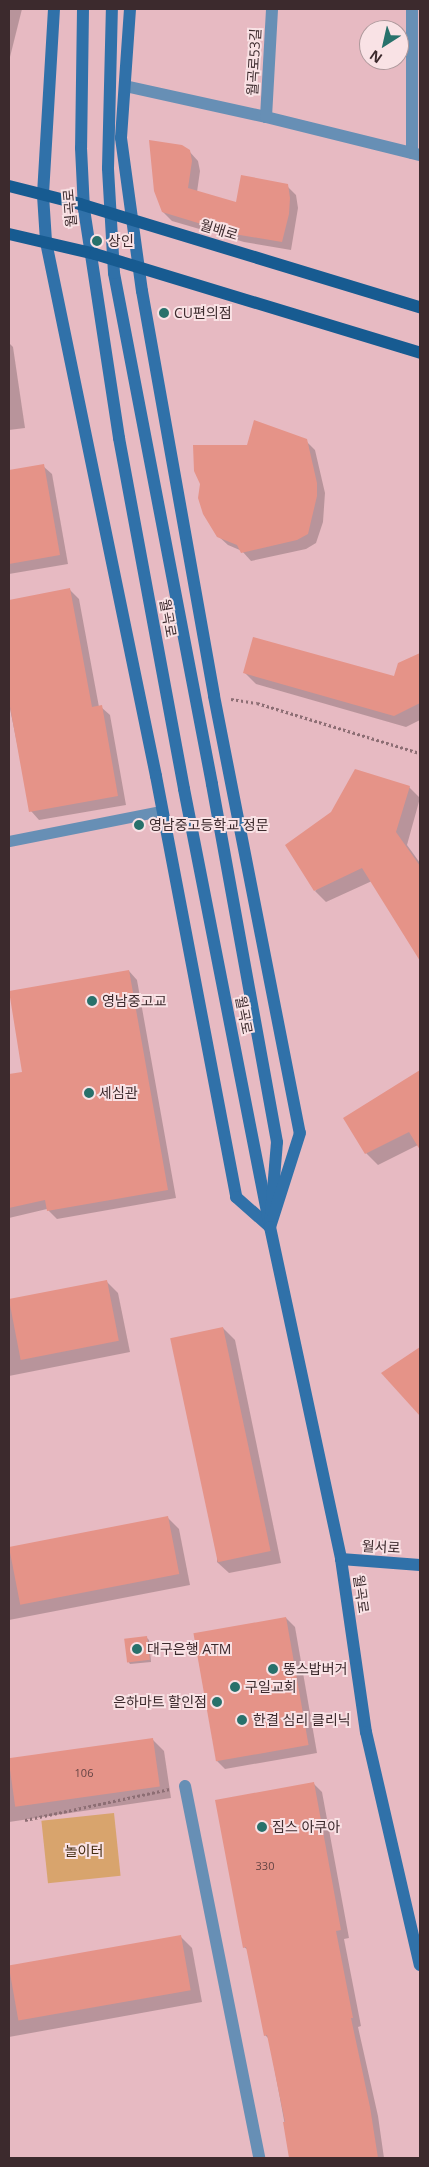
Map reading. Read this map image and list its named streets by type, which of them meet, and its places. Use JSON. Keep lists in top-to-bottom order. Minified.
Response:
{"streets":{"main road":["월곡로","월배로","월서로"],"street":["월곡로53길"]},"crossings":[["월곡로","월서로"]],"parks":["놀이터"],"places":["상인","CU편의점","영남중고등학교 정문","영남중고교","세심관","대구은행 ATM","뚱스밥버거","구일교회","은하마트 할인점","한결 심리 클리닉","짐스 아쿠아"],"house_numbers":["106","330"],"north":"bottom left"}
